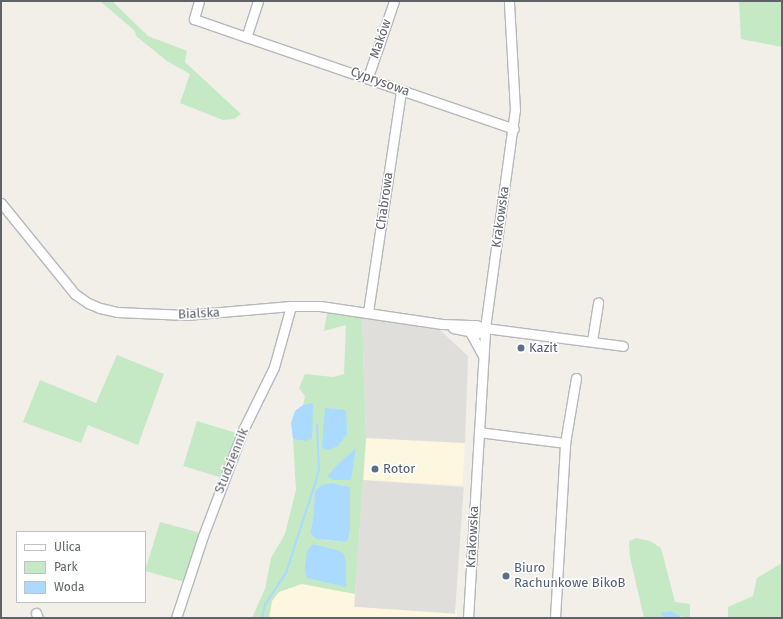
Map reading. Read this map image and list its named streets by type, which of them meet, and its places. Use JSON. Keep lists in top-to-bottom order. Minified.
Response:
{"streets":{"street":["Maków","Cyprysowa","Chabrowa","Krakowska","Bialska","Studziennik"]},"crossings":[["Maków","Cyprysowa"],["Cyprysowa","Chabrowa"],["Cyprysowa","Krakowska"],["Chabrowa","Bialska"],["Krakowska","Bialska"],["Bialska","Studziennik"]],"places":["Kazit","Rotor","Biuro Rachunkowe BikoB"],"legend":["Ulica","Park","Woda"]}
